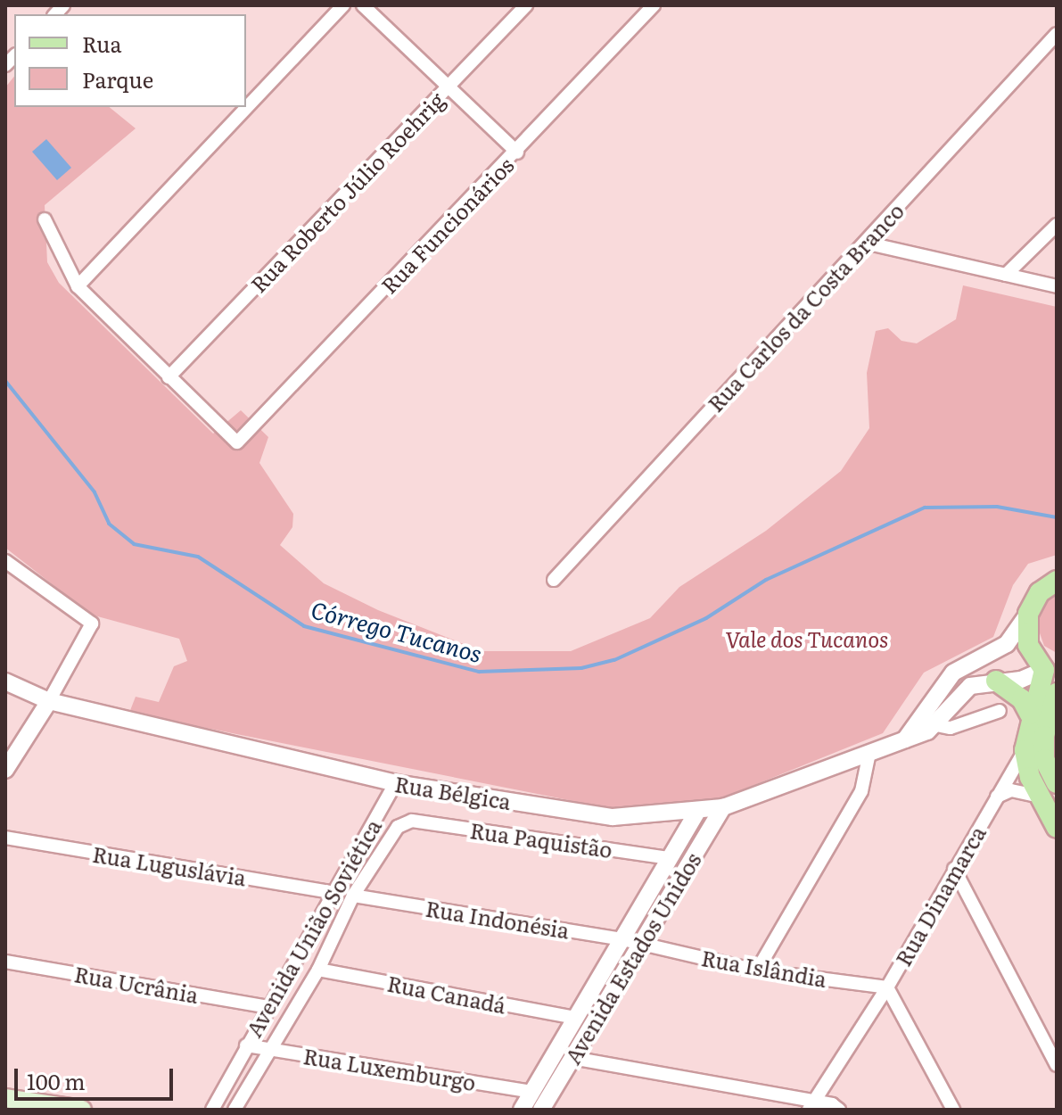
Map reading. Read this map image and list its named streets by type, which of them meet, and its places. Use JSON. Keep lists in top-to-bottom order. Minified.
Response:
{"streets":{"main road":["Rua Dinamarca"],"street":["Rua Roberto Júlio Roehrig","Rua Funcionários","Rua Carlos da Costa Branco","Rua Bélgica","Rua Paquistão","Rua Luguslávia","Rua Indonésia","Avenida União Soviética","Avenida Estados Unidos","Rua Islândia","Rua Ucrânia","Rua Canadá","Rua Luxemburgo"]},"crossings":[["Rua Roberto Júlio Roehrig","Rua Funcionários"],["Rua Bélgica","Rua Dinamarca"],["Rua Bélgica","Avenida União Soviética"],["Rua Bélgica","Avenida Estados Unidos"],["Rua Paquistão","Avenida União Soviética"],["Rua Paquistão","Avenida Estados Unidos"],["Rua Luguslávia","Avenida União Soviética"],["Rua Dinamarca","Rua Islândia"],["Rua Indonésia","Avenida União Soviética"],["Rua Indonésia","Avenida Estados Unidos"],["Rua Indonésia","Rua Islândia"],["Avenida União Soviética","Rua Ucrânia"],["Avenida União Soviética","Rua Canadá"],["Avenida União Soviética","Rua Luxemburgo"],["Avenida Estados Unidos","Rua Islândia"],["Avenida Estados Unidos","Rua Canadá"],["Avenida Estados Unidos","Rua Luxemburgo"]],"water":["Córrego Tucanos"],"parks":["Vale dos Tucanos"],"legend":["Rua","Parque"],"scale_bar":"100 m"}
